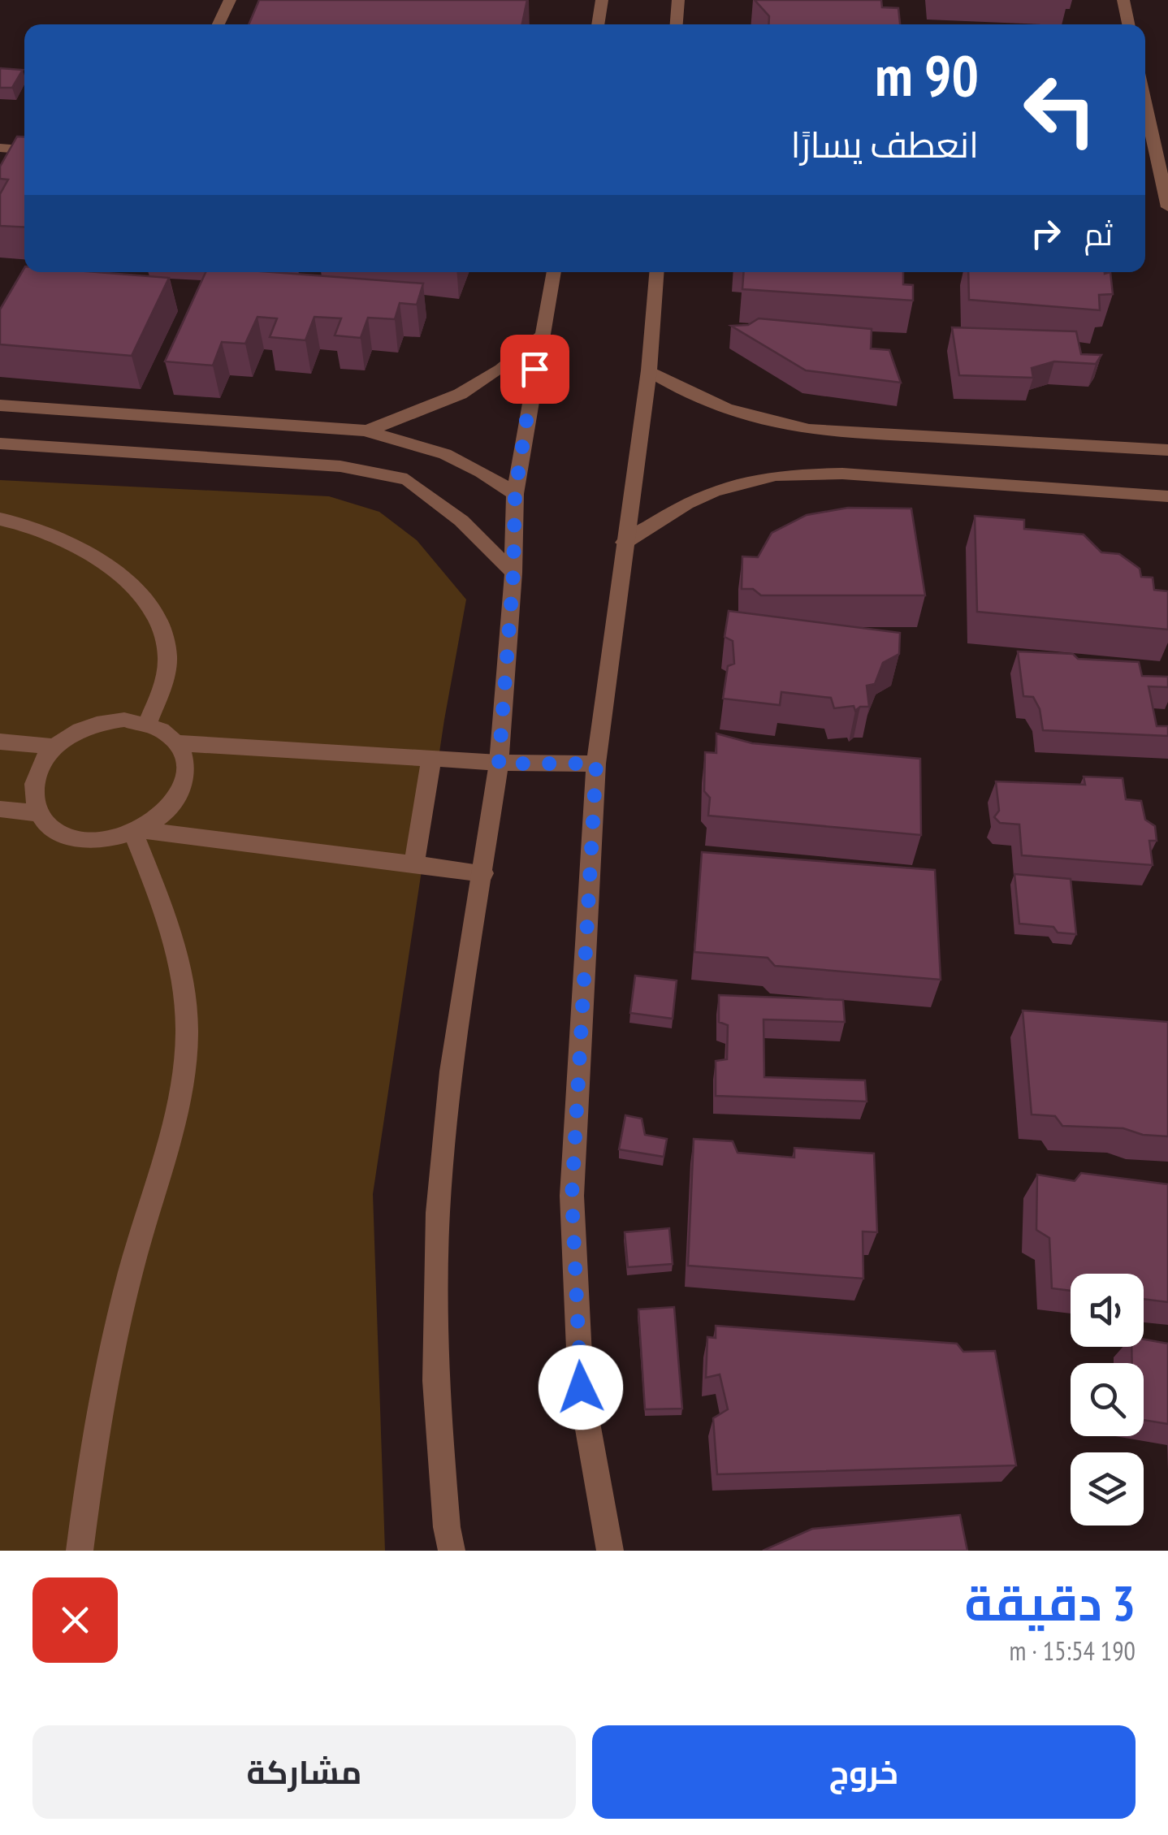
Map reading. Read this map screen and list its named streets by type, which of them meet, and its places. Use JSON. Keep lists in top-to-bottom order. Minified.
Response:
{"page":{"turn":["90 m","انعطف يسارًا"],"then":"ثم","heading":["3 دقيقة","190 m · 15:54"],"buttons":["خروج","مشاركة"]}}
